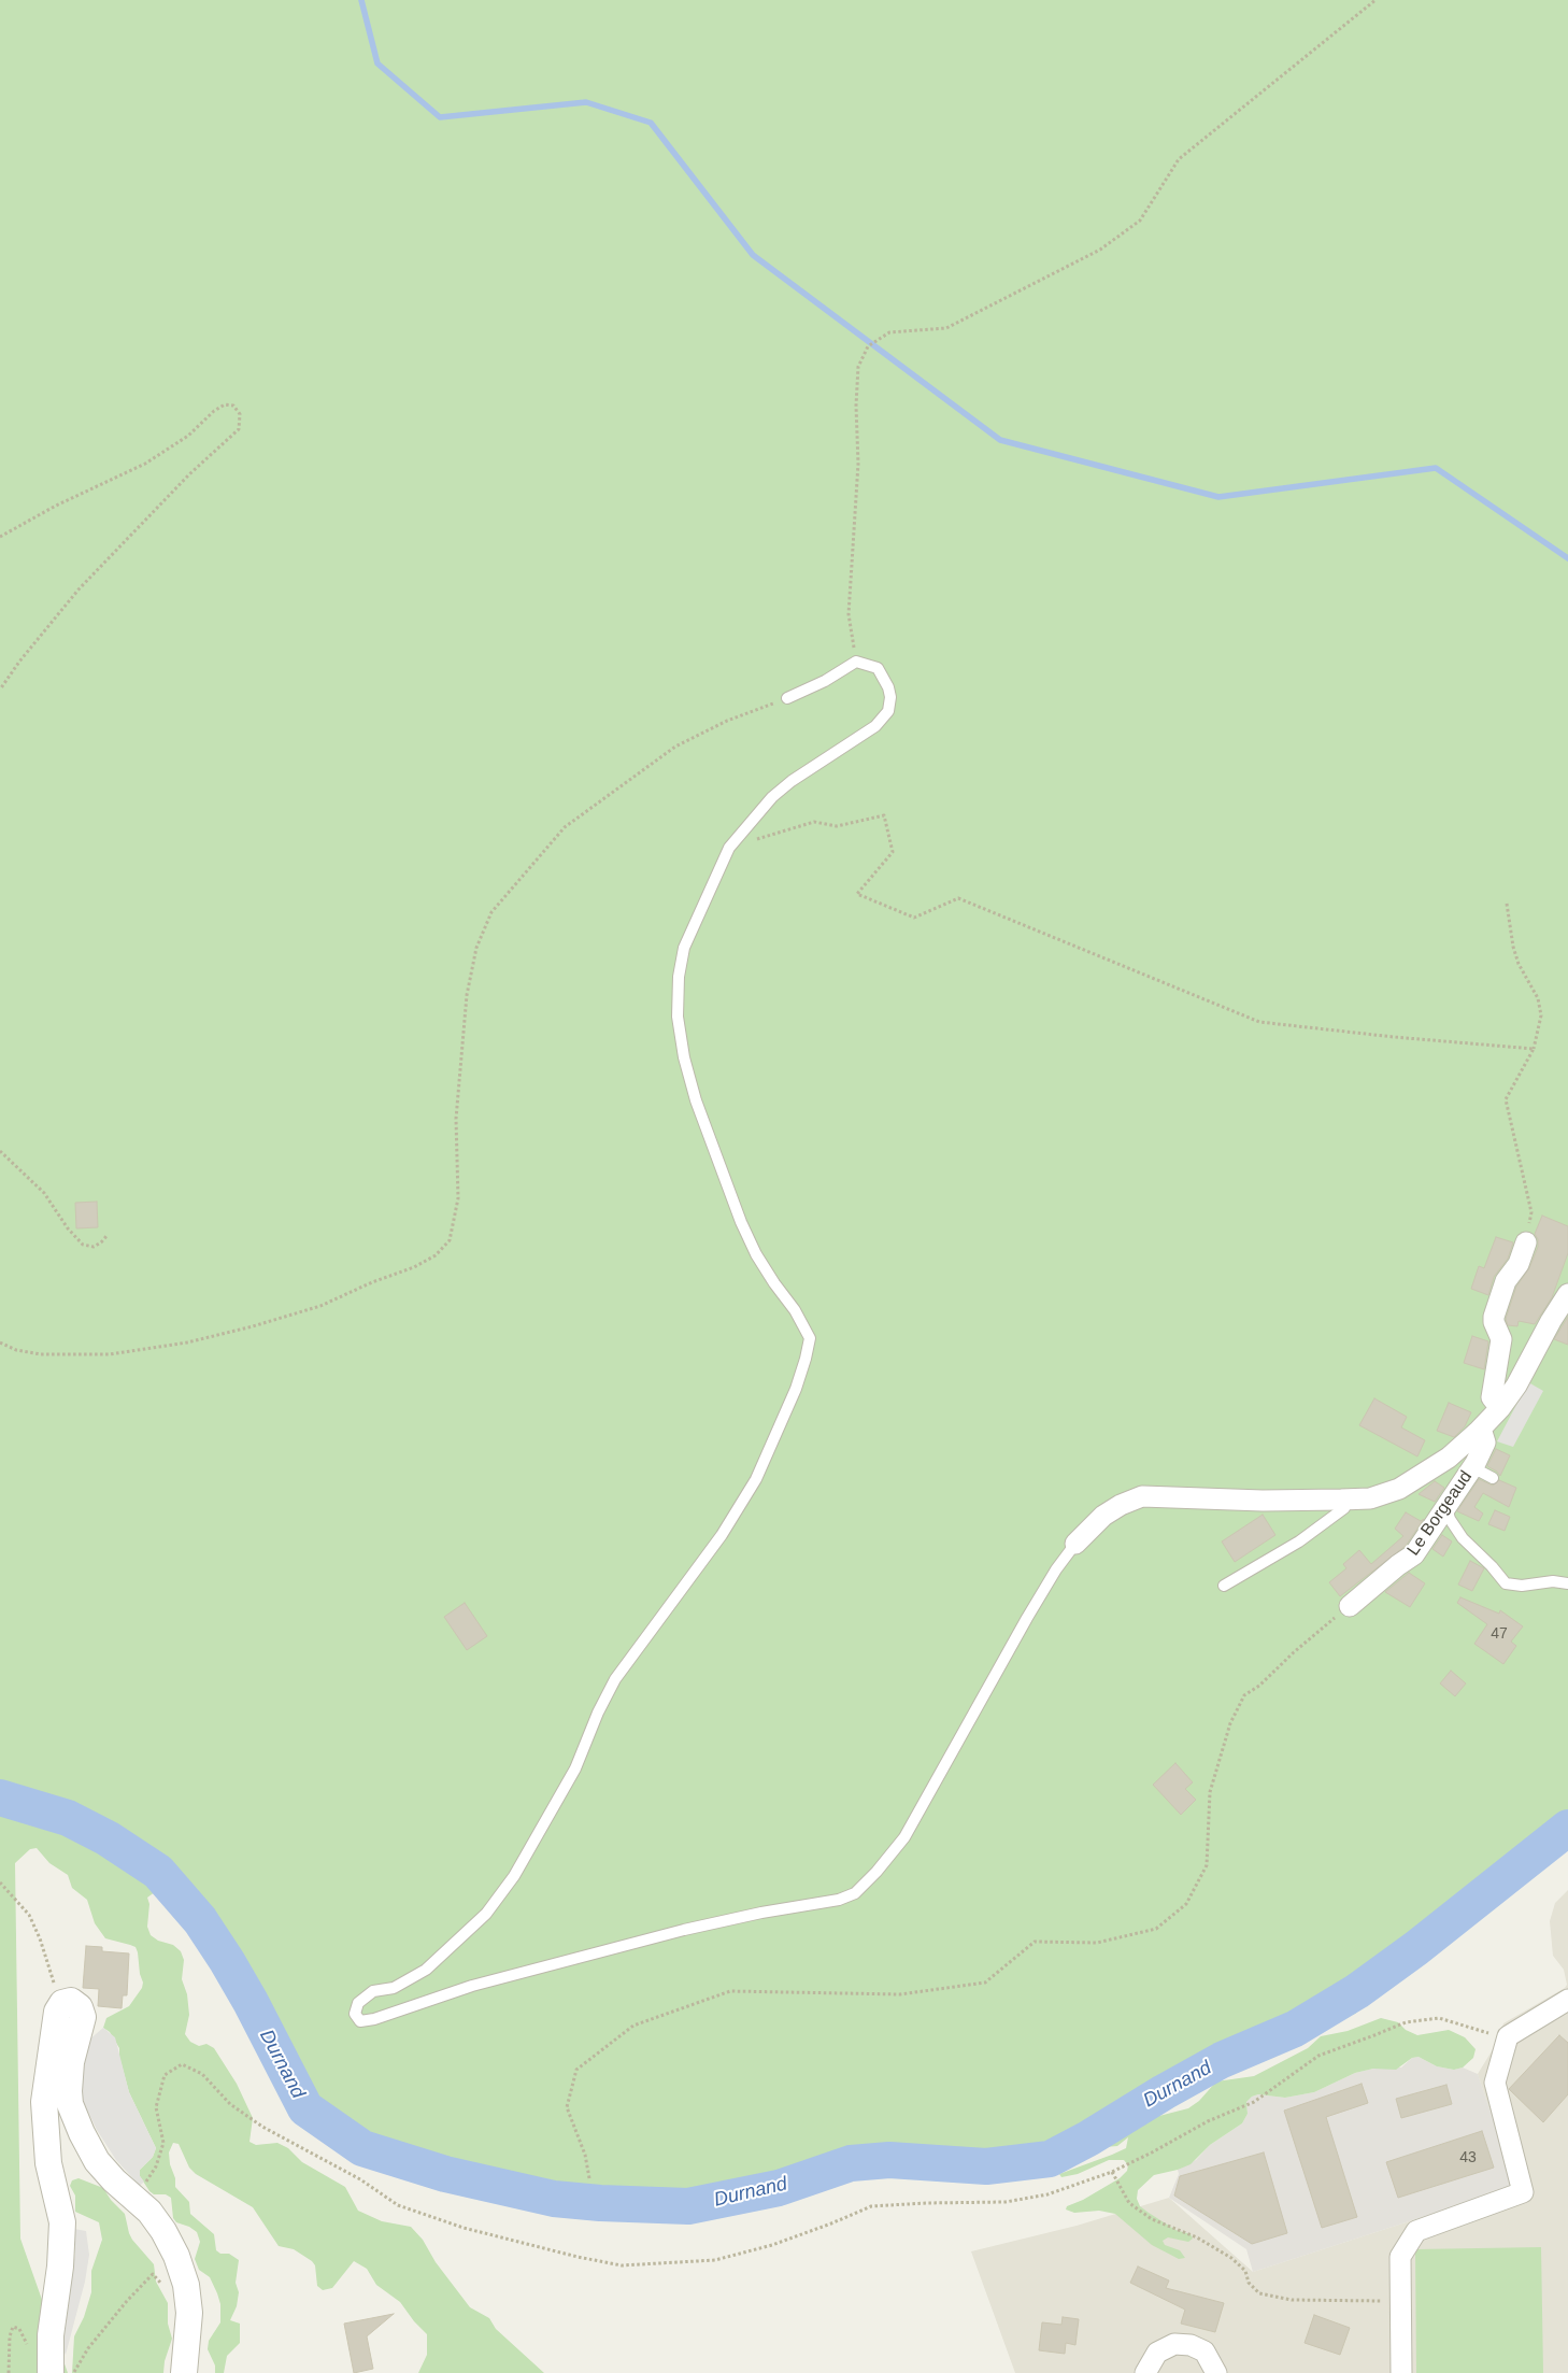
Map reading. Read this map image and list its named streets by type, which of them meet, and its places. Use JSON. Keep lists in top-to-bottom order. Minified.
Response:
{"streets":{"street":["Le Borgeaud"]},"water":["Durnand"],"house_numbers":["47","43"]}
